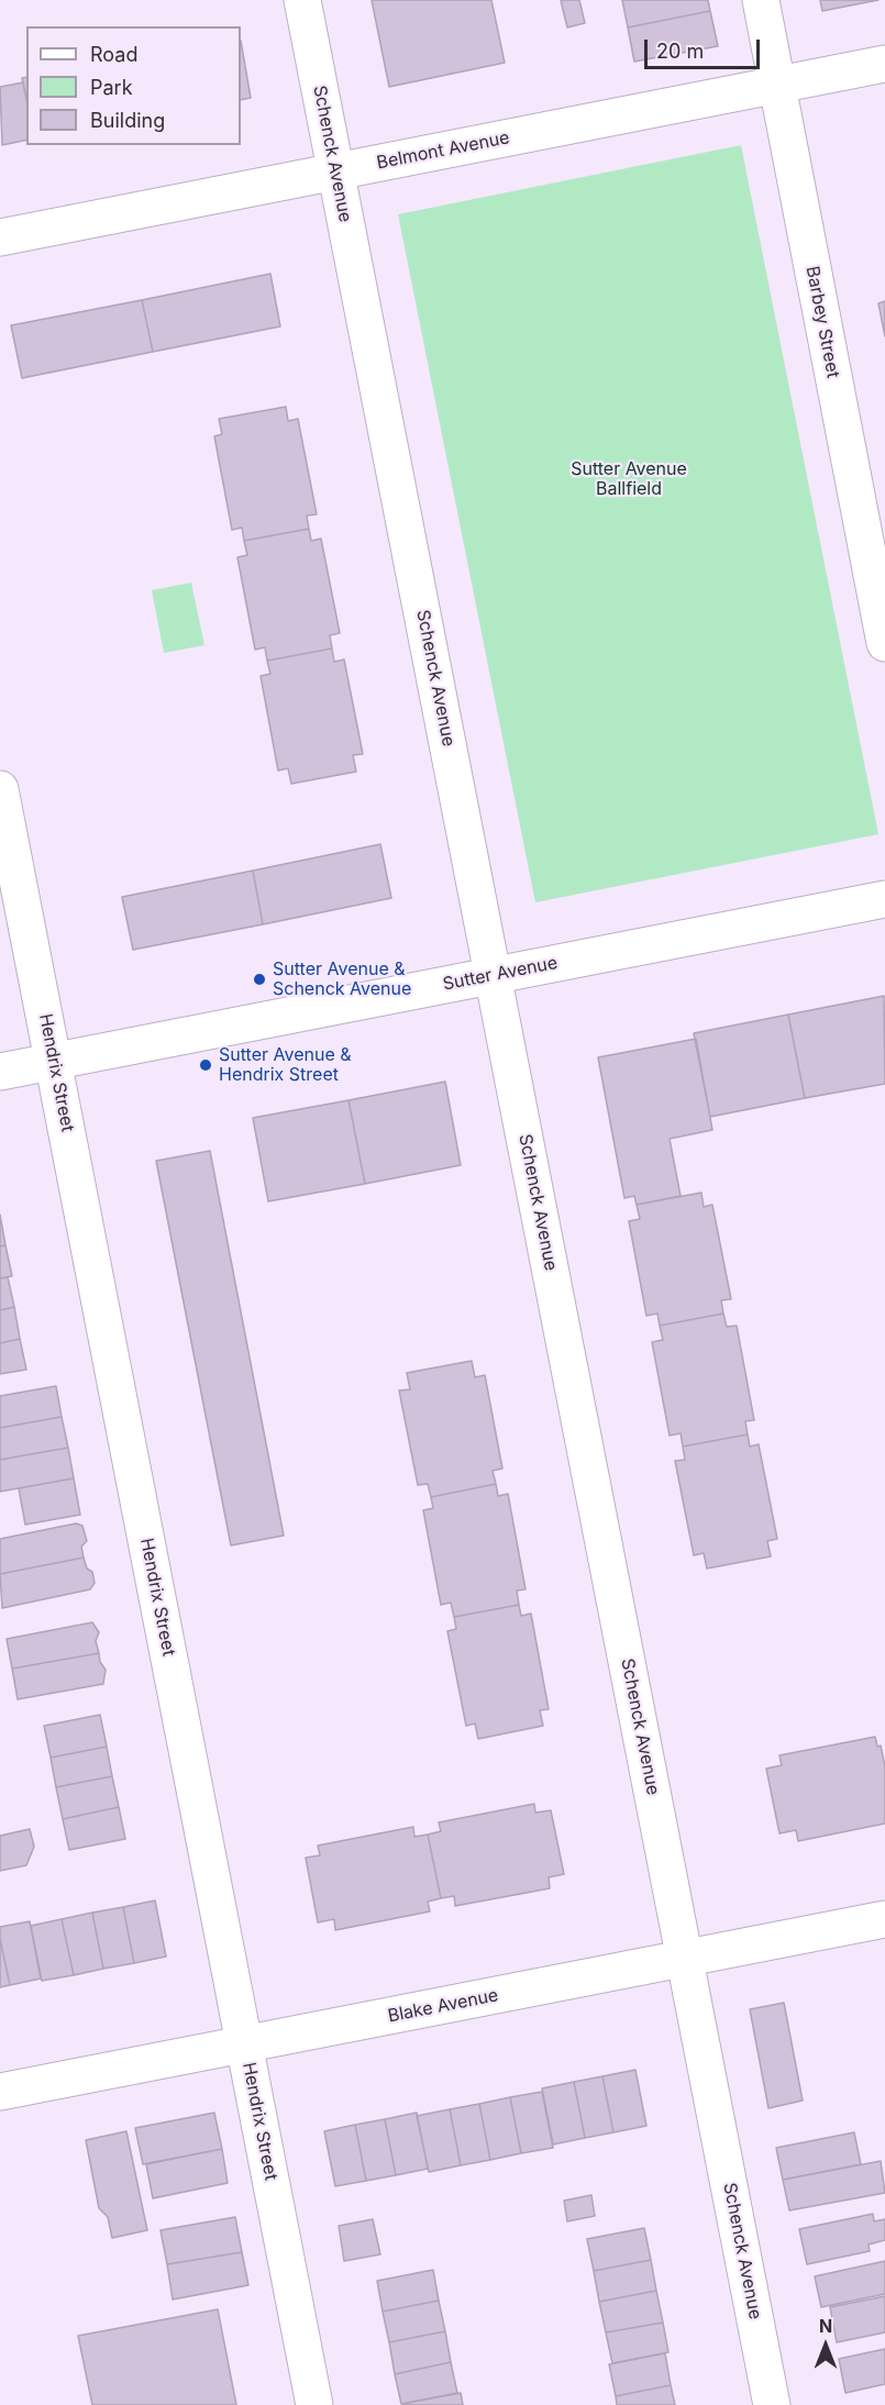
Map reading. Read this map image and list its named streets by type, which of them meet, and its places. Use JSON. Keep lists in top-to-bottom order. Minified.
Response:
{"streets":{"street":["Belmont Avenue","Schenck Avenue","Barbey Street","Sutter Avenue","Hendrix Street","Blake Avenue"]},"crossings":[["Belmont Avenue","Schenck Avenue"],["Belmont Avenue","Barbey Street"],["Schenck Avenue","Sutter Avenue"],["Schenck Avenue","Blake Avenue"],["Sutter Avenue","Hendrix Street"],["Hendrix Street","Blake Avenue"]],"parks":["Sutter Avenue Ballfield"],"places":["Sutter Avenue & Schenck Avenue","Sutter Avenue & Hendrix Street"],"legend":["Road","Park","Building"],"scale_bar":"20 m","north":"top"}
